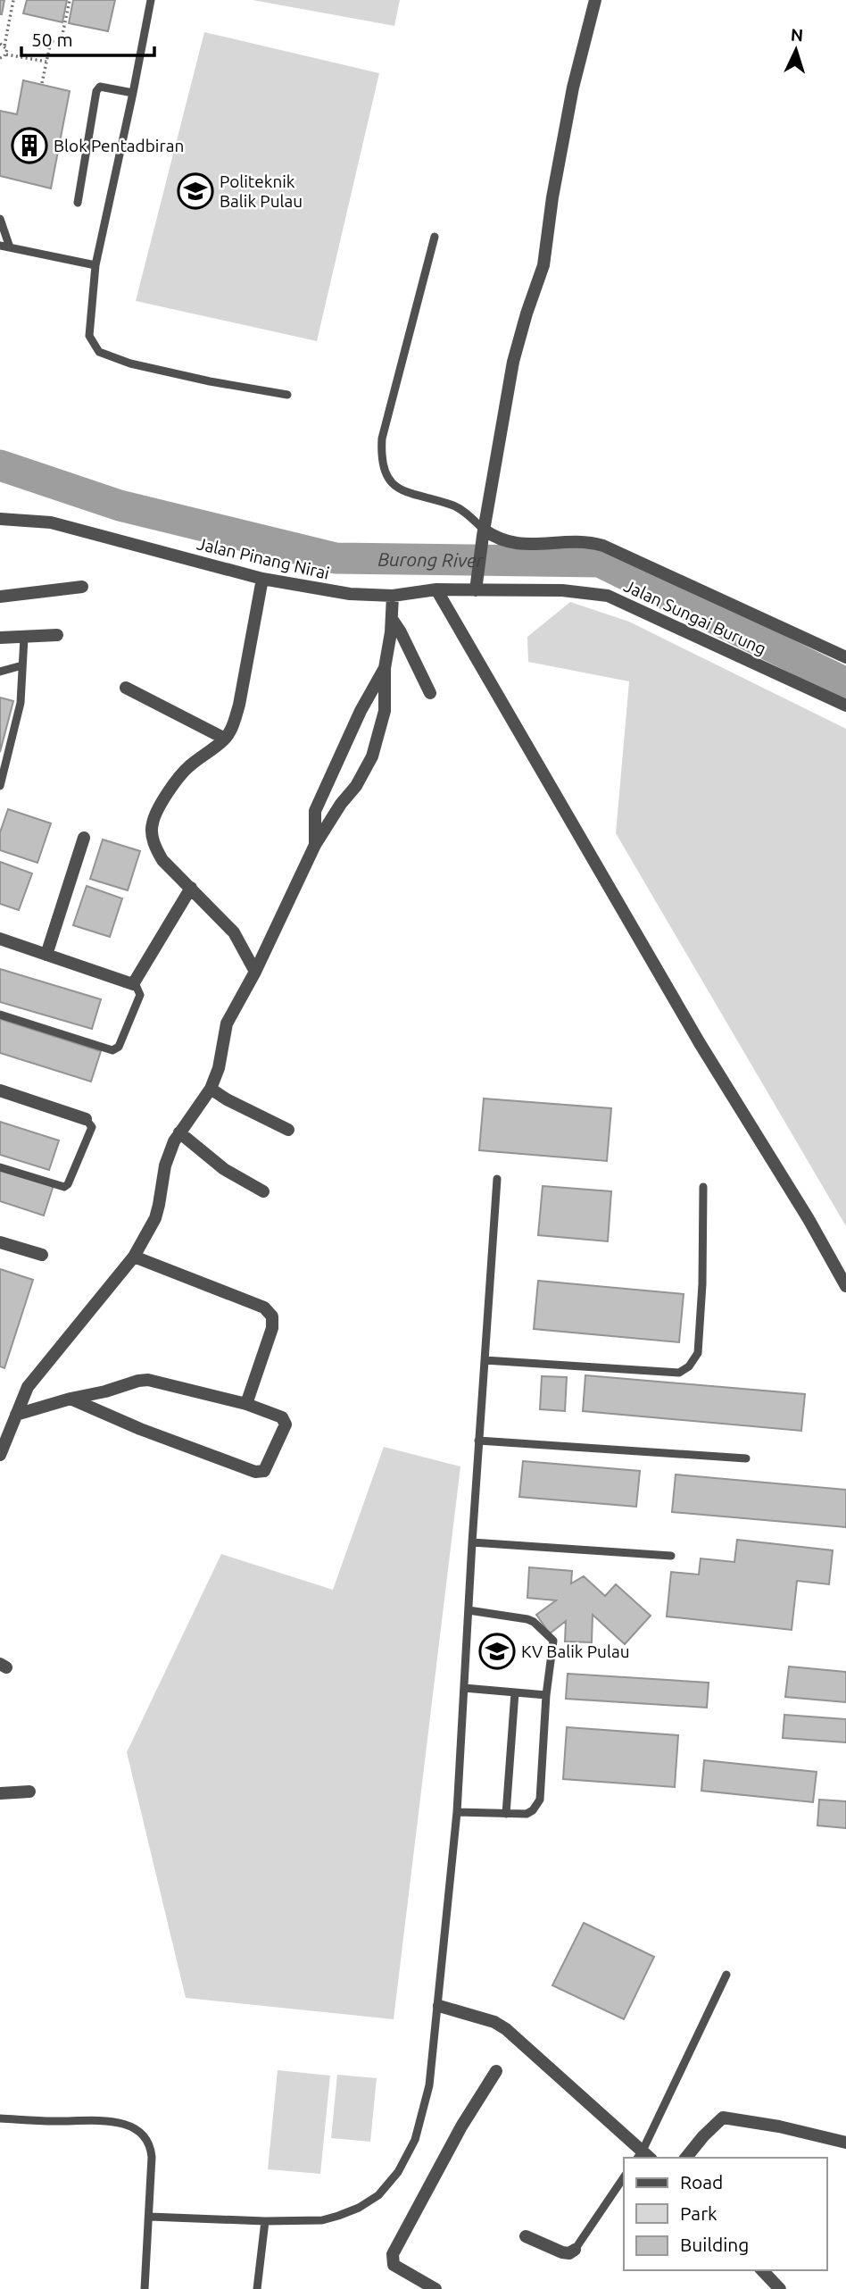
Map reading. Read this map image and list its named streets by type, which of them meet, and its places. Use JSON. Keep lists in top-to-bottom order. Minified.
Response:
{"streets":{"street":["Jalan Pinang Nirai","Jalan Sungai Burung"]},"crossings":[["Jalan Pinang Nirai","Jalan Sungai Burung"]],"water":["Burong River"],"places":{"building":["Blok Pentadbiran"],"school or university":["Politeknik Balik Pulau","KV Balik Pulau"]},"legend":["Road","Park","Building"],"scale_bar":"50 m","north":"top"}
